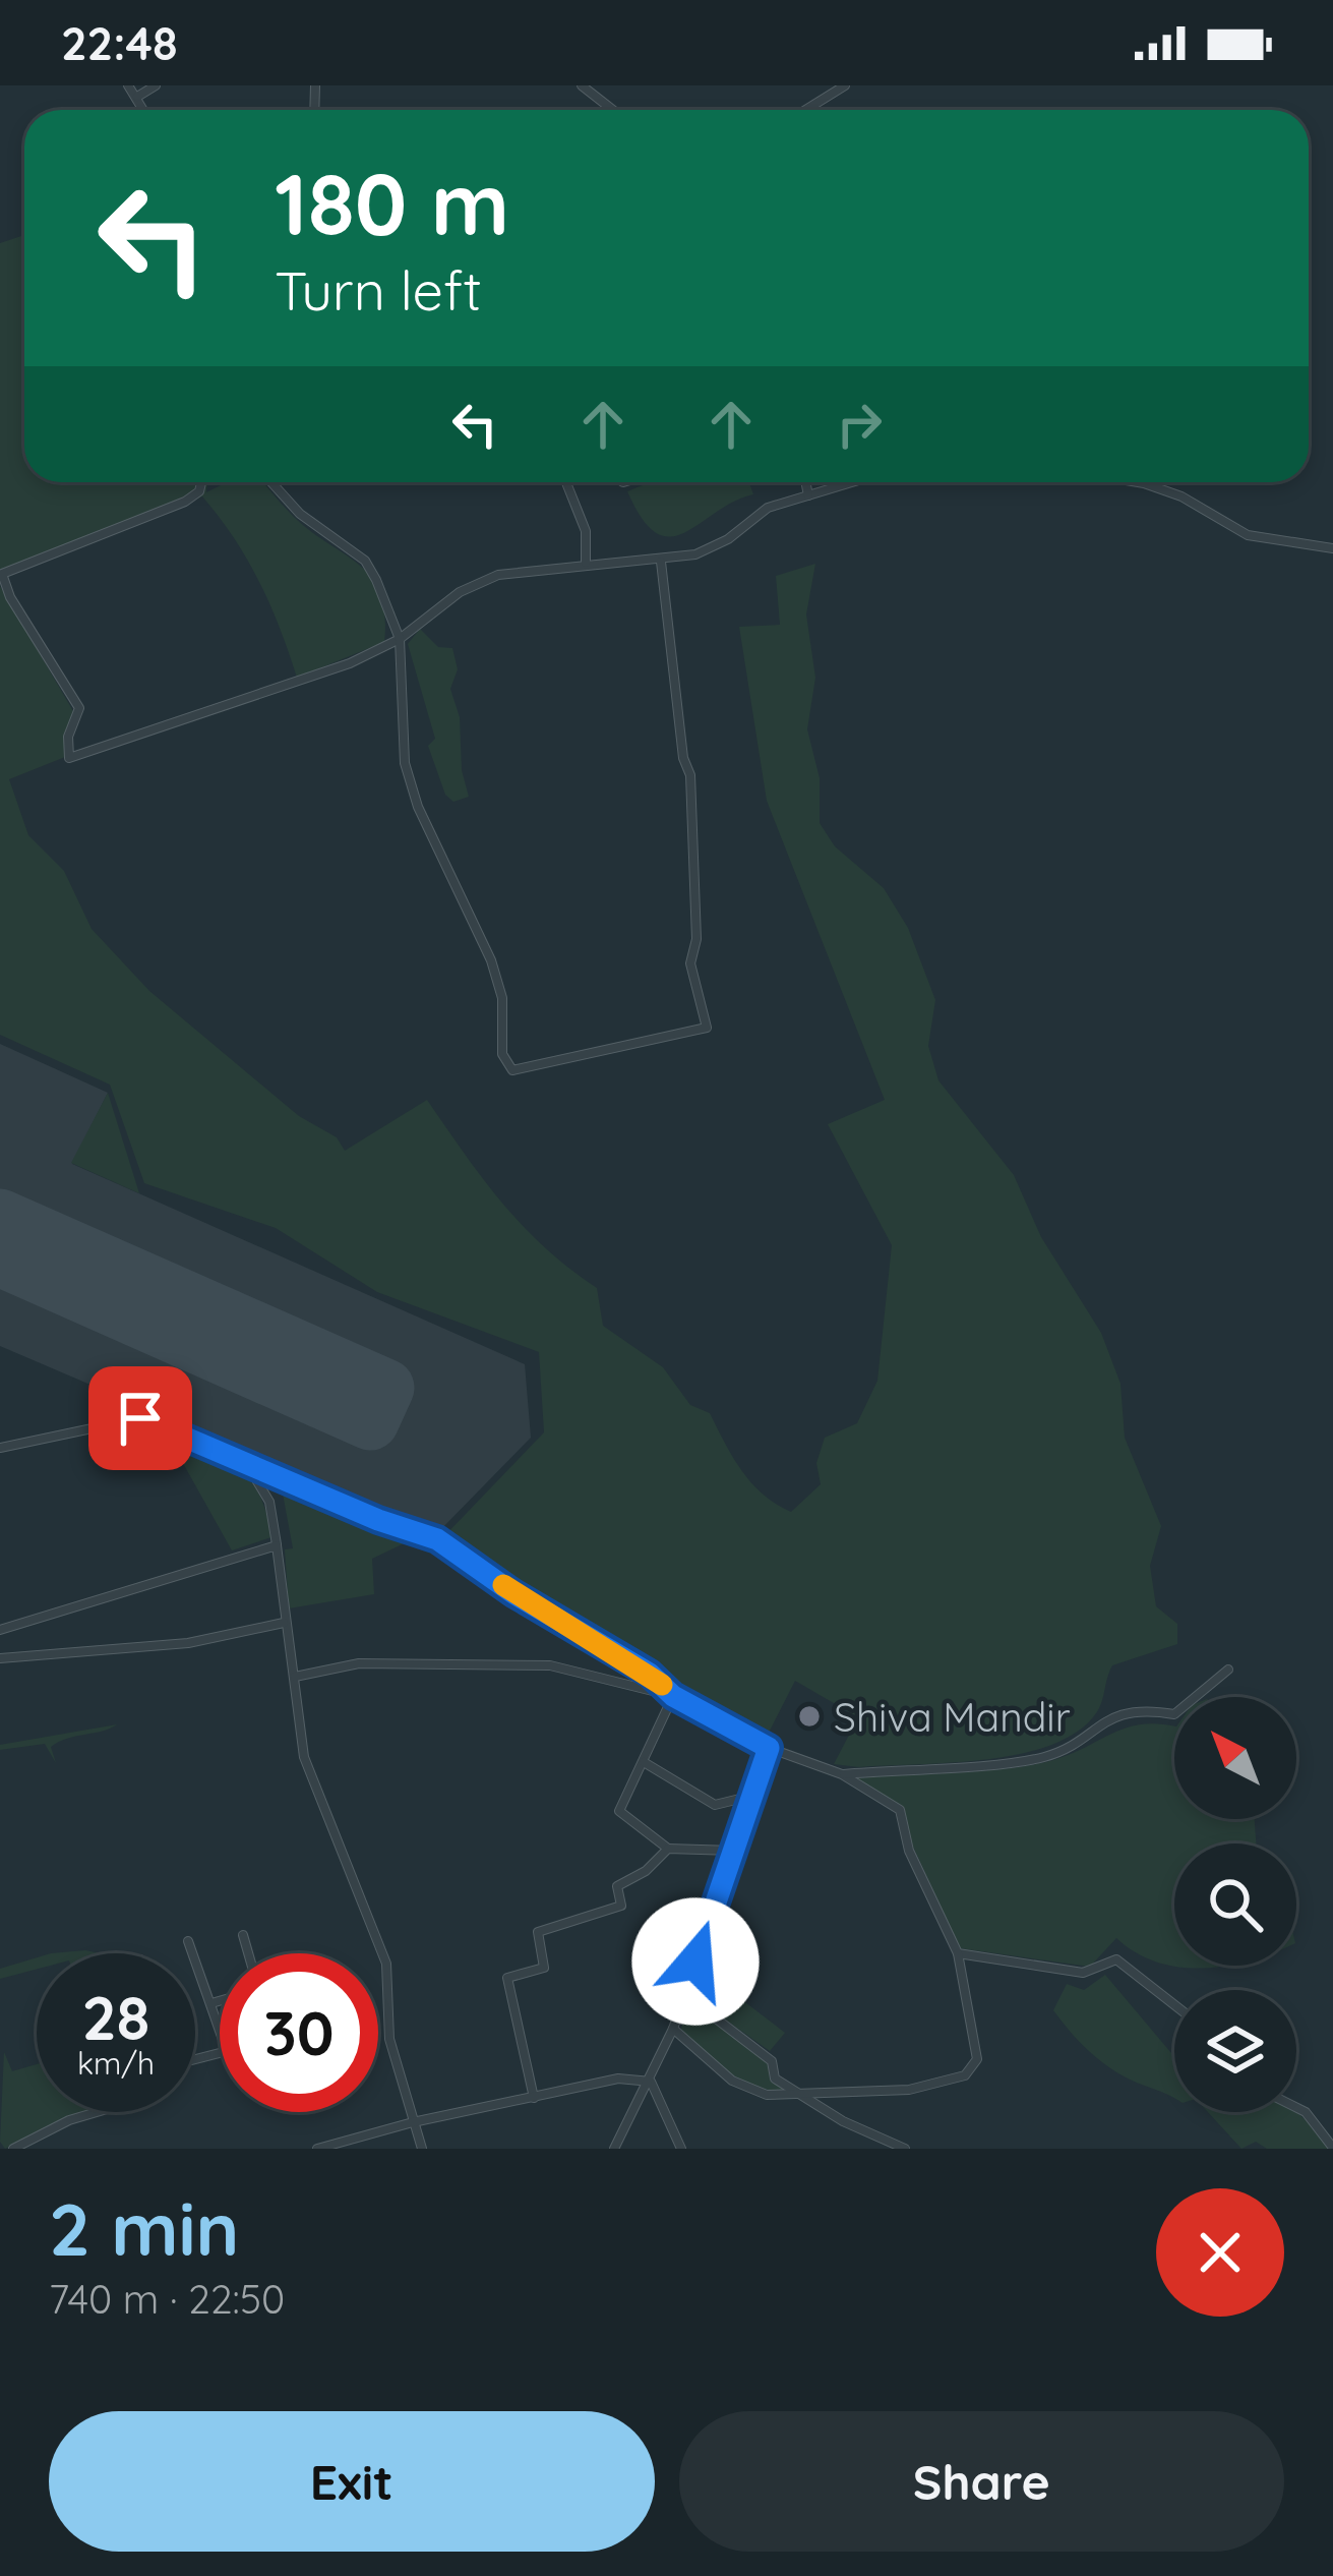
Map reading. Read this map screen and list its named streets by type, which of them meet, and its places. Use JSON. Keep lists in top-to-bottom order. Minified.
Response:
{"places":["Shiva Mandir"],"north":"top left","page":{"status":"22:48","turn":["180 m","Turn left"],"speed":"28 km/h","limit":"30","heading":["2 min","740 m · 22:50"],"buttons":["Exit","Share"]}}
